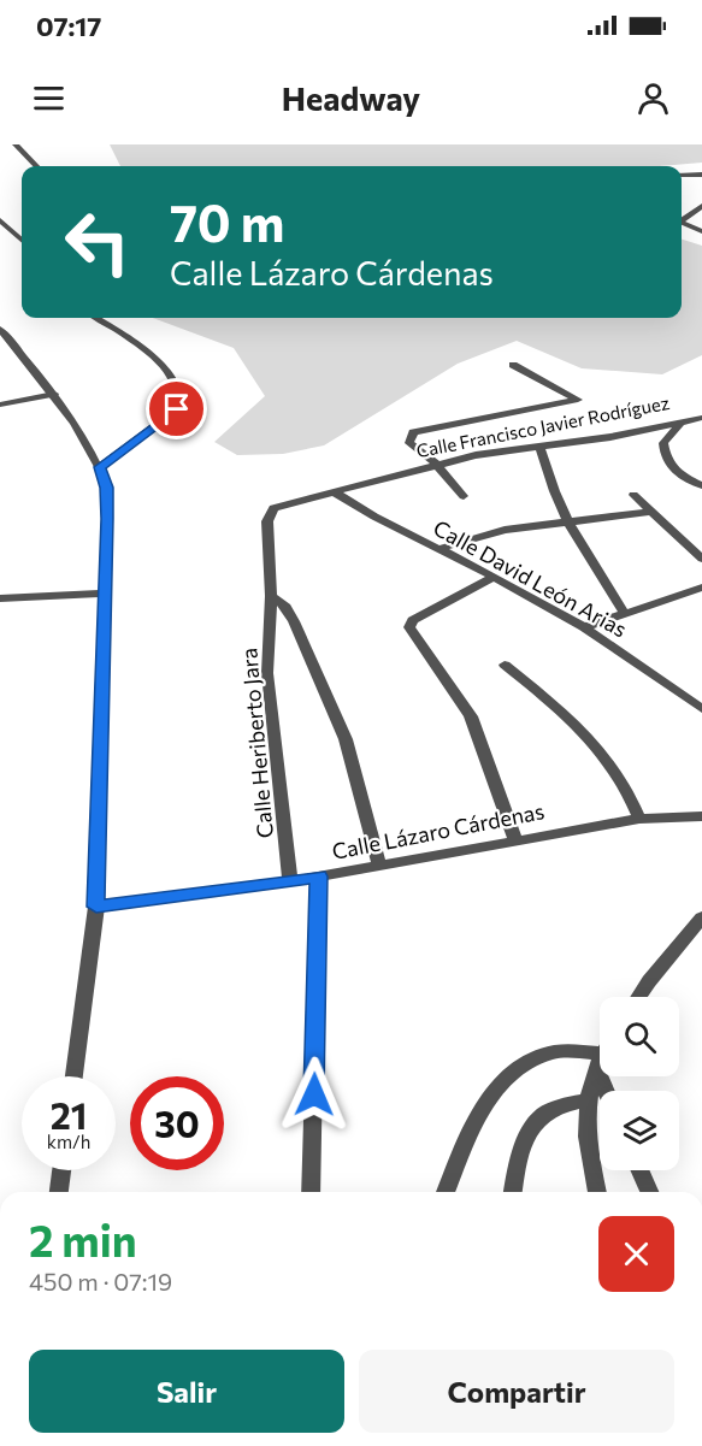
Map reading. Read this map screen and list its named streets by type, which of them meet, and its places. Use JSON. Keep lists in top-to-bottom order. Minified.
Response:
{"streets":{"street":["Calle Francisco Javier Rodríguez","Calle David León Arias","Calle Heriberto Jara","Calle Lázaro Cárdenas"]},"crossings":[["Calle Francisco Javier Rodríguez","Calle David León Arias"],["Calle Francisco Javier Rodríguez","Calle Heriberto Jara"],["Calle Heriberto Jara","Calle Lázaro Cárdenas"]],"page":{"status":"07:17","header":"Headway","turn":["70 m","Calle Lázaro Cárdenas"],"speed":"21 km/h","limit":"30","heading":["2 min","450 m · 07:19"],"buttons":["Salir","Compartir"]}}
